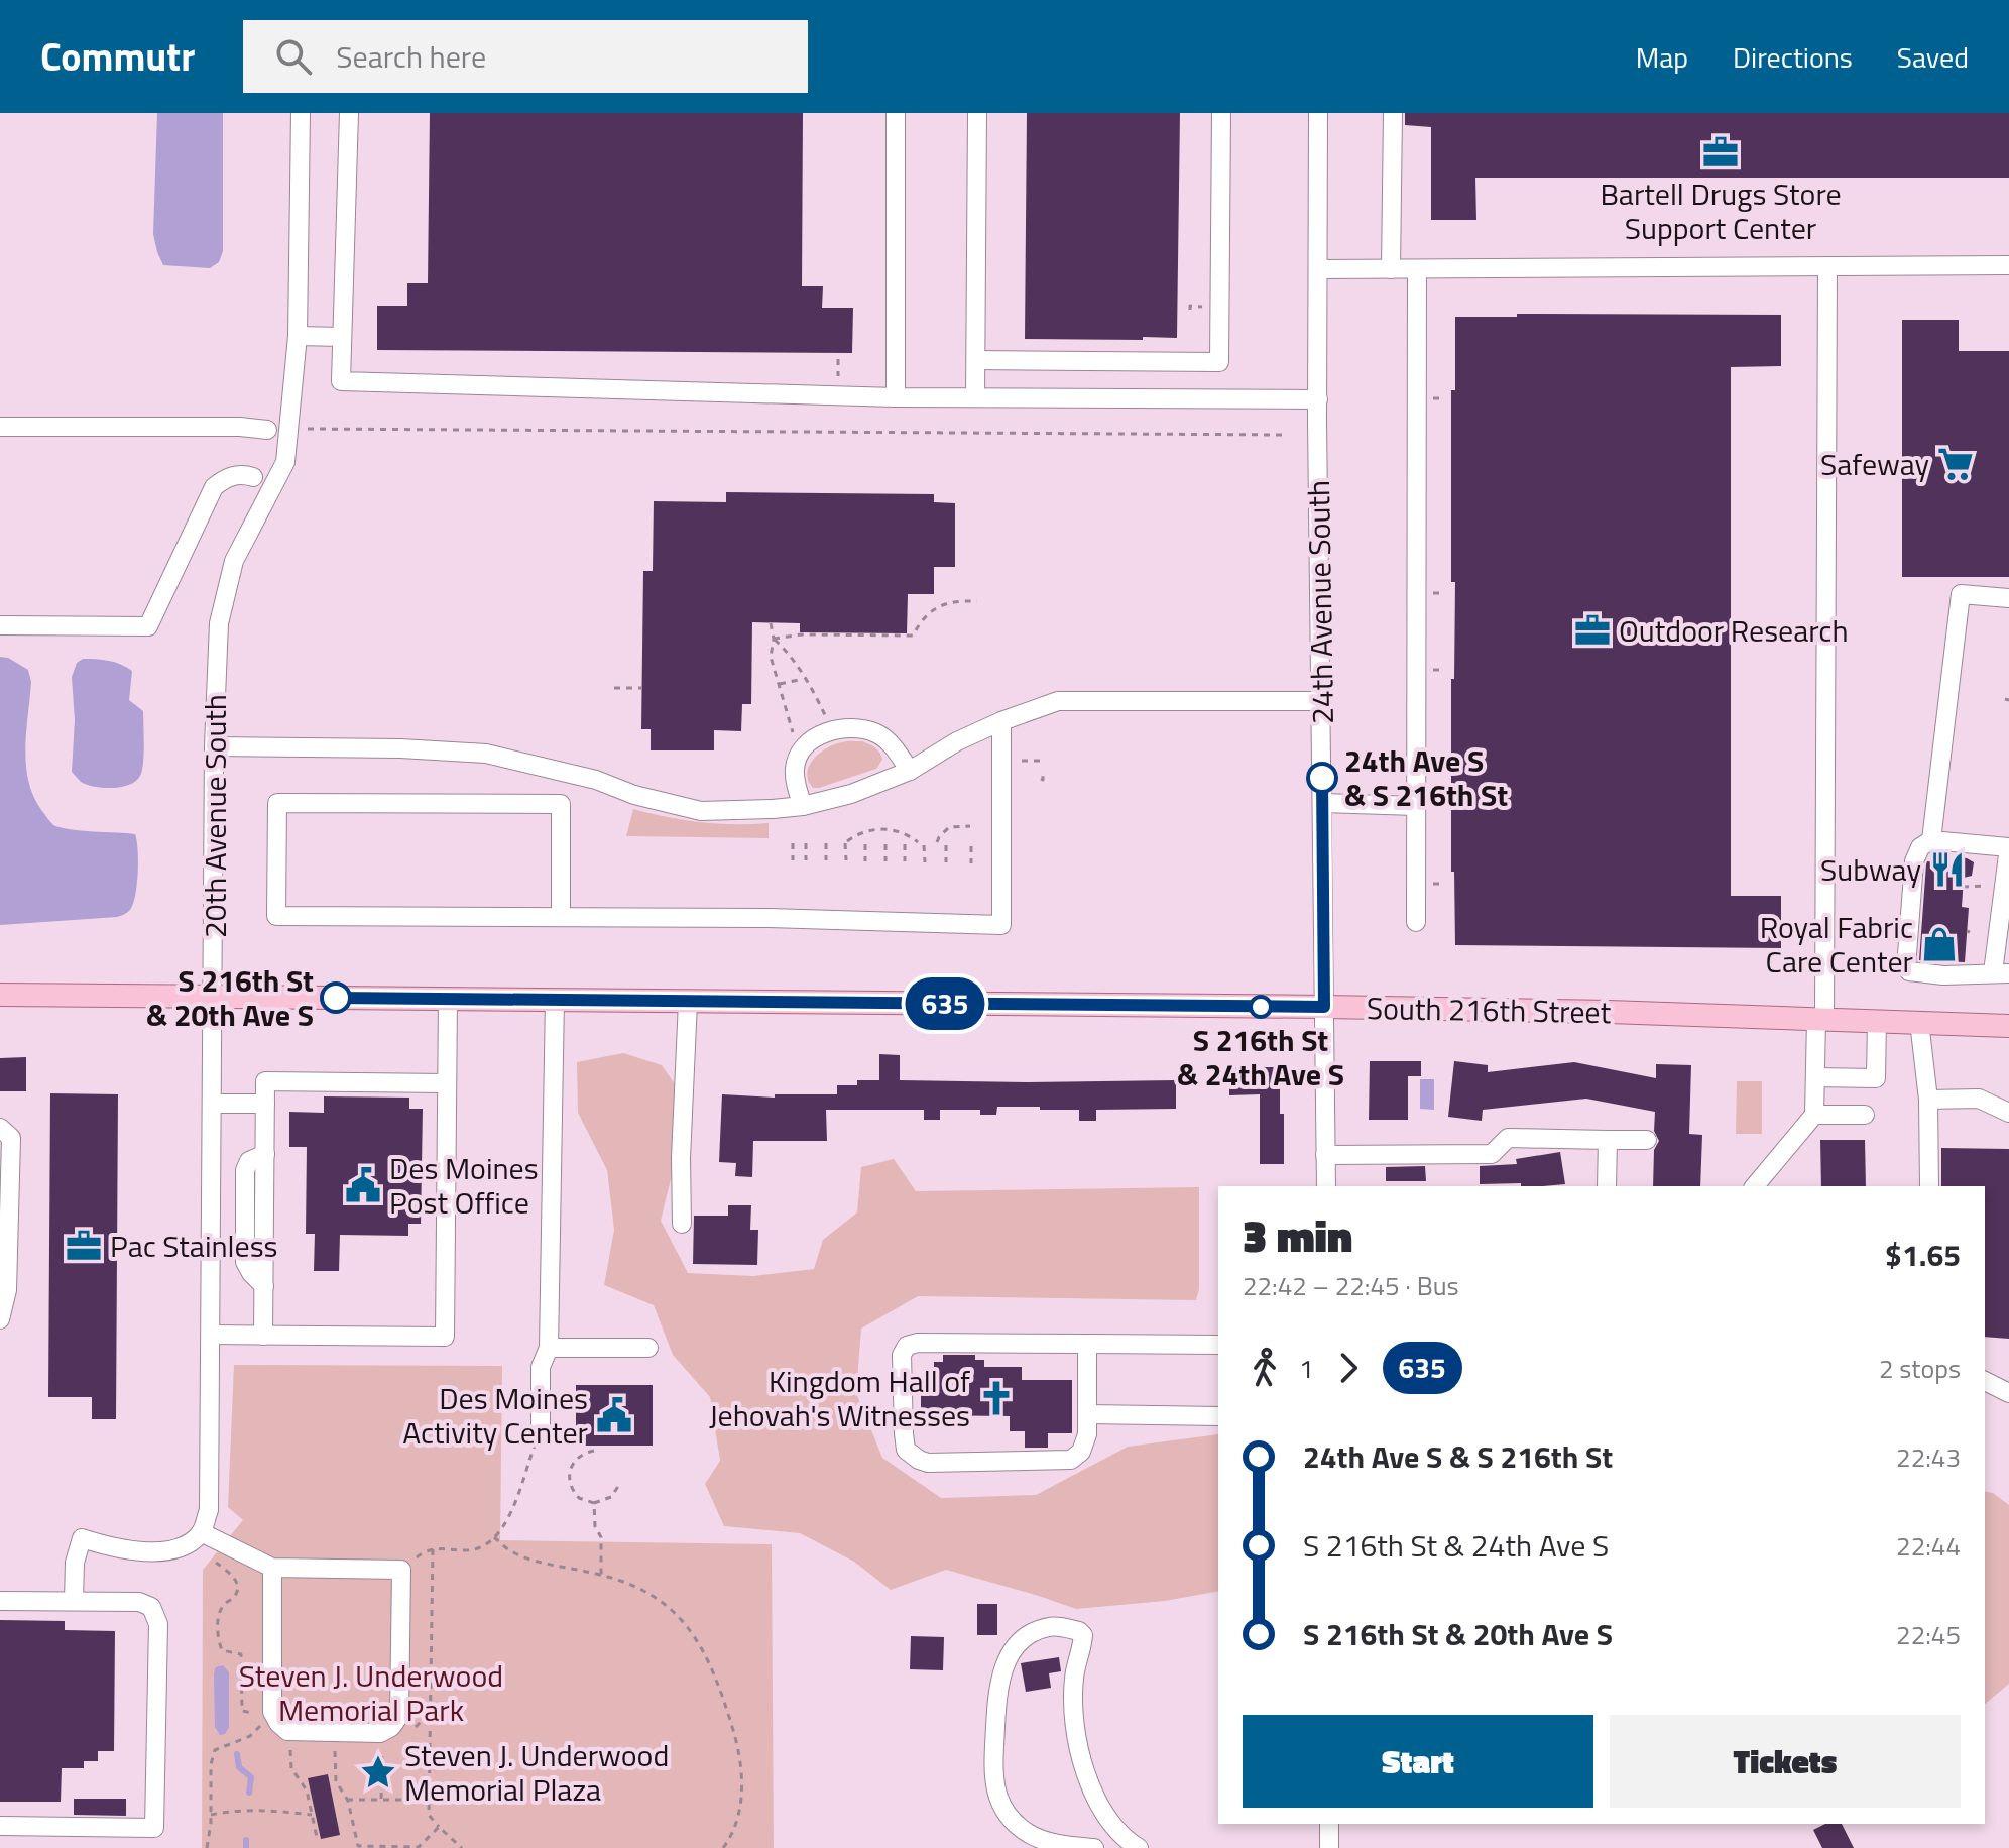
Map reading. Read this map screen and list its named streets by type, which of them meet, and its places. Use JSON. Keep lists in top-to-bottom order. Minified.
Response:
{"streets":{"main road":["South 216th Street"],"street":["24th Avenue South","20th Avenue South"]},"crossings":[["24th Avenue South","South 216th Street"],["20th Avenue South","South 216th Street"]],"parks":["Steven J. Underwood Memorial Park"],"places":{"office":["Bartell Drugs Store Support Center","Outdoor Research","Pac Stainless"],"supermarket":["Safeway"],"other":["24th Ave S & S 216th St","S 216th St & 20th Ave S","S 216th St & 24th Ave S"],"restaurant":["Subway"],"shop":["Royal Fabric Care Center"],"public building":["Des Moines Post Office","Des Moines Activity Center"],"church":["Kingdom Hall of Jehovah's Witnesses"],"place":["Steven J. Underwood Memorial Plaza"]},"lines":["bus line 635"],"page":{"header":"Commutr","search":"Search here","nav":["Map","Directions","Saved"],"on_map":"635","heading":["3 min","22:42 – 22:45 · Bus","$1.65"],"legs":["1","635","2 stops"],"list":[{"name":"24th Ave S & S 216th St","value":"22:43"},{"name":"S 216th St & 24th Ave S","value":"22:44"},{"name":"S 216th St & 20th Ave S","value":"22:45"}],"buttons":["Start","Tickets"]}}
